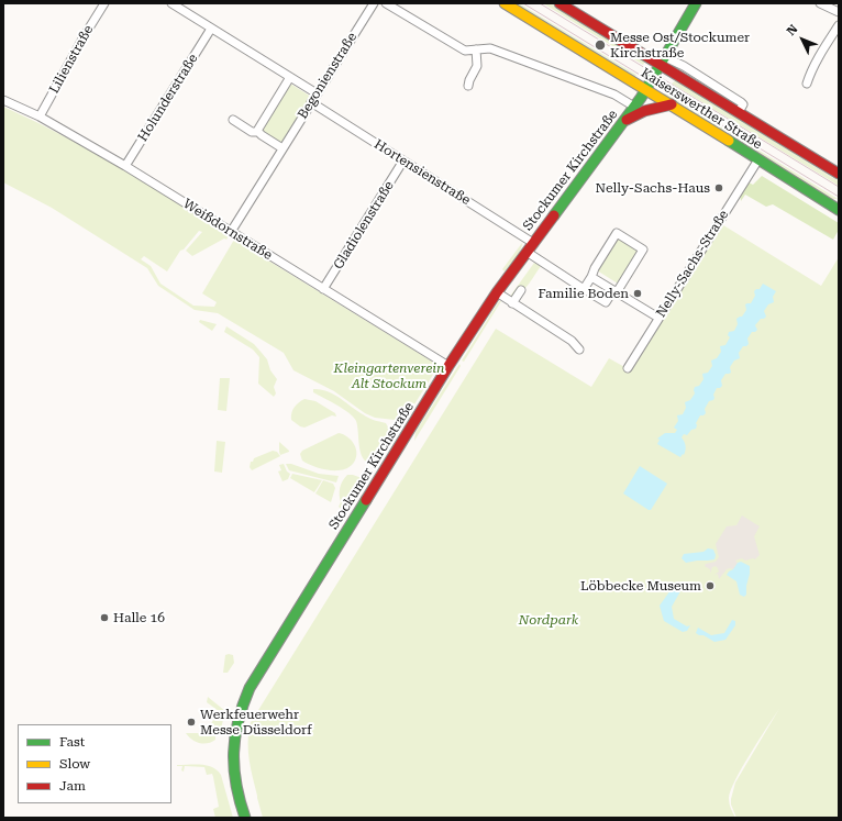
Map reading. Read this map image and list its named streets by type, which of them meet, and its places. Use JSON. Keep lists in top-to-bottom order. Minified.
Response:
{"streets":{"street":["Lilienstraße","Begonienstraße","Holunderstraße","Kaiserswerther Straße","Stockumer Kirchstraße","Hortensienstraße","Gladiolenstraße","Weißdornstraße","Nelly-Sachs-Straße"]},"crossings":[["Lilienstraße","Weißdornstraße"],["Begonienstraße","Hortensienstraße"],["Begonienstraße","Weißdornstraße"],["Holunderstraße","Weißdornstraße"],["Kaiserswerther Straße","Nelly-Sachs-Straße"],["Stockumer Kirchstraße","Hortensienstraße"],["Stockumer Kirchstraße","Weißdornstraße"],["Hortensienstraße","Gladiolenstraße"],["Gladiolenstraße","Weißdornstraße"]],"parks":["Kleingartenverein Alt Stockum","Nordpark"],"places":["Messe Ost/Stockumer Kirchstraße","Nelly-Sachs-Haus","Familie Boden","Löbbecke Museum","Halle 16","Werkfeuerwehr Messe Düsseldorf"],"legend":["Fast","Slow","Jam"],"north":"top left"}
